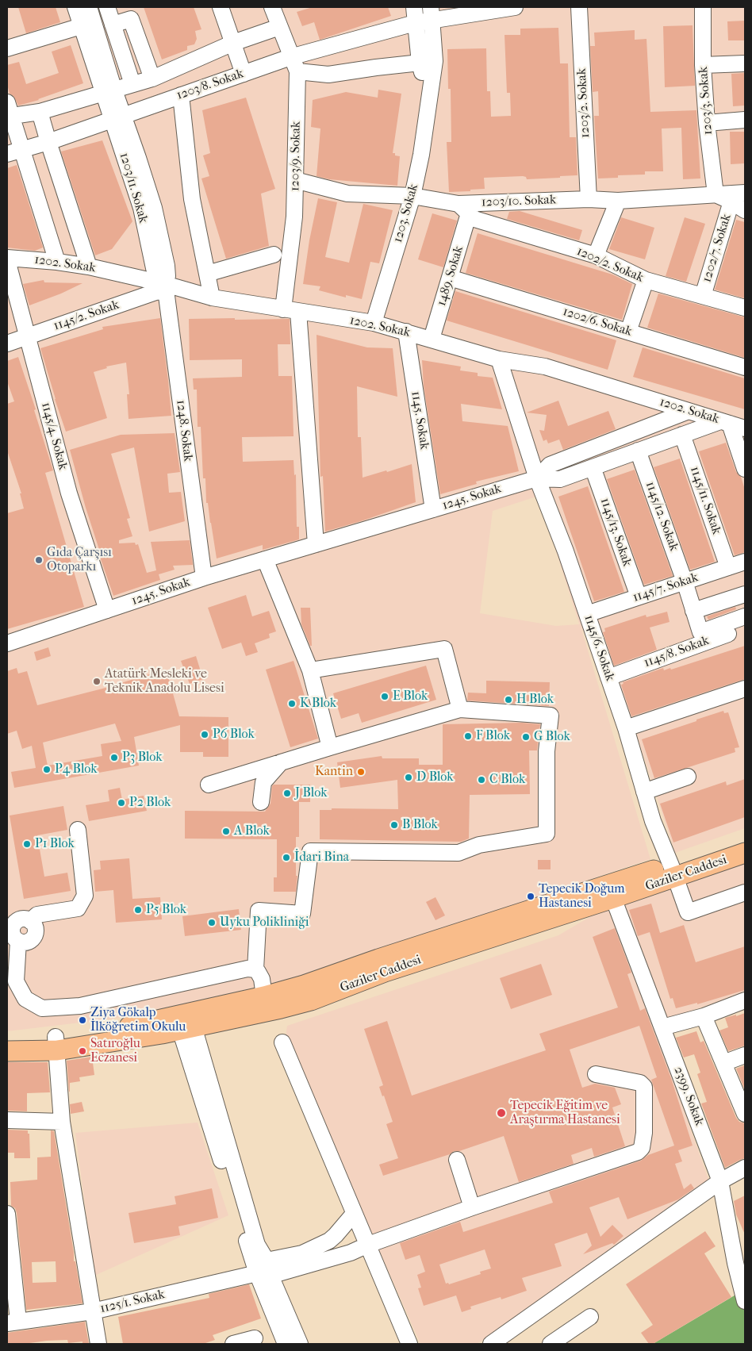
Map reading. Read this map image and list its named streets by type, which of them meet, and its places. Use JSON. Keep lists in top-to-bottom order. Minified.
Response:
{"streets":{"main road":["Gaziler Caddesi"],"street":["1203/8. Sokak","1203/3. Sokak","1203/2. Sokak","1203/9. Sokak","1203/11. Sokak","1203/10. Sokak","1203. Sokak","1202/7. Sokak","1202. Sokak","1202/2. Sokak","1489. Sokak","1145/2. Sokak","1202/6. Sokak","1145. Sokak","1248. Sokak","1145/4. Sokak","1245. Sokak","1145/11. Sokak","1145/12. Sokak","1145/13. Sokak","1145/7. Sokak","1145/6. Sokak","1145/8. Sokak","2399. Sokak","1125/1. Sokak"]},"crossings":[["1203/8. Sokak","1203/9. Sokak"],["1203/8. Sokak","1203/11. Sokak"],["1203/8. Sokak","1203. Sokak"],["1203/3. Sokak","1203/10. Sokak"],["1203/2. Sokak","1203/10. Sokak"],["1203/9. Sokak","1203/10. Sokak"],["1203/9. Sokak","1202. Sokak"],["1203/11. Sokak","1202. Sokak"],["1203/11. Sokak","1145/2. Sokak"],["1203/11. Sokak","1248. Sokak"],["1203/10. Sokak","1203. Sokak"],["1203/10. Sokak","1202/2. Sokak"],["1203/10. Sokak","1489. Sokak"],["1203. Sokak","1202. Sokak"],["1202/7. Sokak","1202/2. Sokak"],["1202. Sokak","1489. Sokak"],["1202. Sokak","1145/2. Sokak"],["1202. Sokak","1145. Sokak"],["1202. Sokak","1248. Sokak"],["1202. Sokak","1145/4. Sokak"],["1202. Sokak","1145/6. Sokak"],["1202/2. Sokak","1489. Sokak"],["1489. Sokak","1202/6. Sokak"],["1145/2. Sokak","1248. Sokak"],["1145/2. Sokak","1145/4. Sokak"],["1145. Sokak","1245. Sokak"],["1248. Sokak","1245. Sokak"],["1145/4. Sokak","1245. Sokak"],["1245. Sokak","1145/6. Sokak"],["1145/11. Sokak","1145/7. Sokak"],["1145/12. Sokak","1145/7. Sokak"],["1145/13. Sokak","1145/7. Sokak"],["1145/7. Sokak","1145/6. Sokak"],["1145/6. Sokak","1145/8. Sokak"],["1145/6. Sokak","Gaziler Caddesi"],["Gaziler Caddesi","2399. Sokak"]],"places":["Gıda Çarşısı Otoparkı","Atatürk Mesleki ve Teknik Anadolu Lisesi","E Blok","H Blok","K Blok","P6 Blok","F Blok","G Blok","P3 Blok","P4 Blok","Kantin","D Blok","C Blok","J Blok","P2 Blok","B Blok","A Blok","P1 Blok","İdari Bina","Tepecik Doğum Hastanesi","P5 Blok","Uyku Polikliniği","Ziya Gökalp İlköğretim Okulu","Satıroğlu Eczanesi","Tepecik Eğitim ve Araştırma Hastanesi"]}
